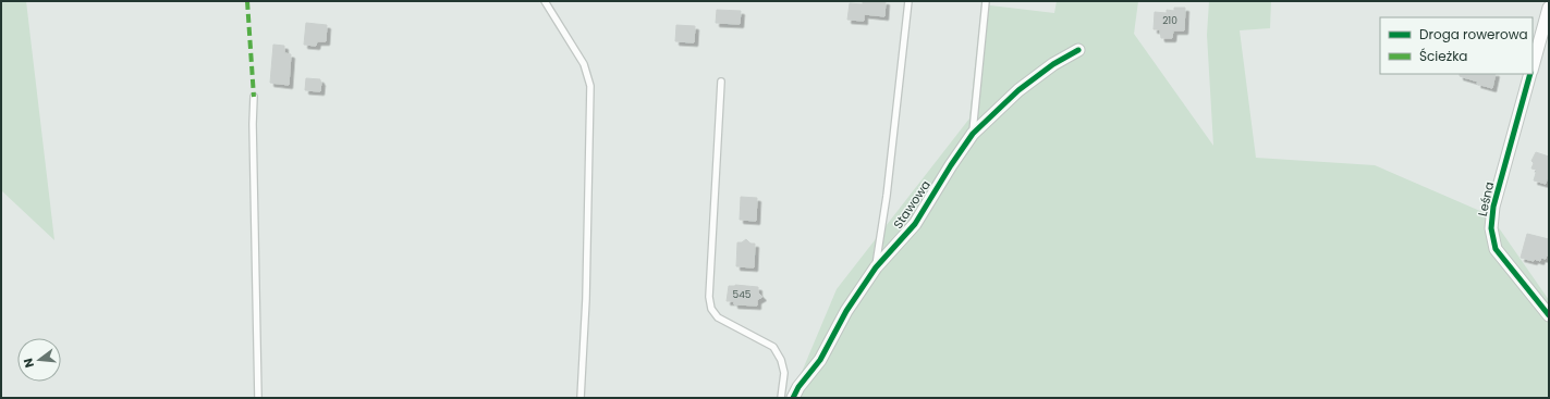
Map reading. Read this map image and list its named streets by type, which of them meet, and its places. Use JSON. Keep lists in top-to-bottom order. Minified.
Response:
{"streets":{"street":["Leśna","Stawowa"]},"house_numbers":["210","545"],"legend":["Droga rowerowa","Ścieżka"],"north":"left"}
